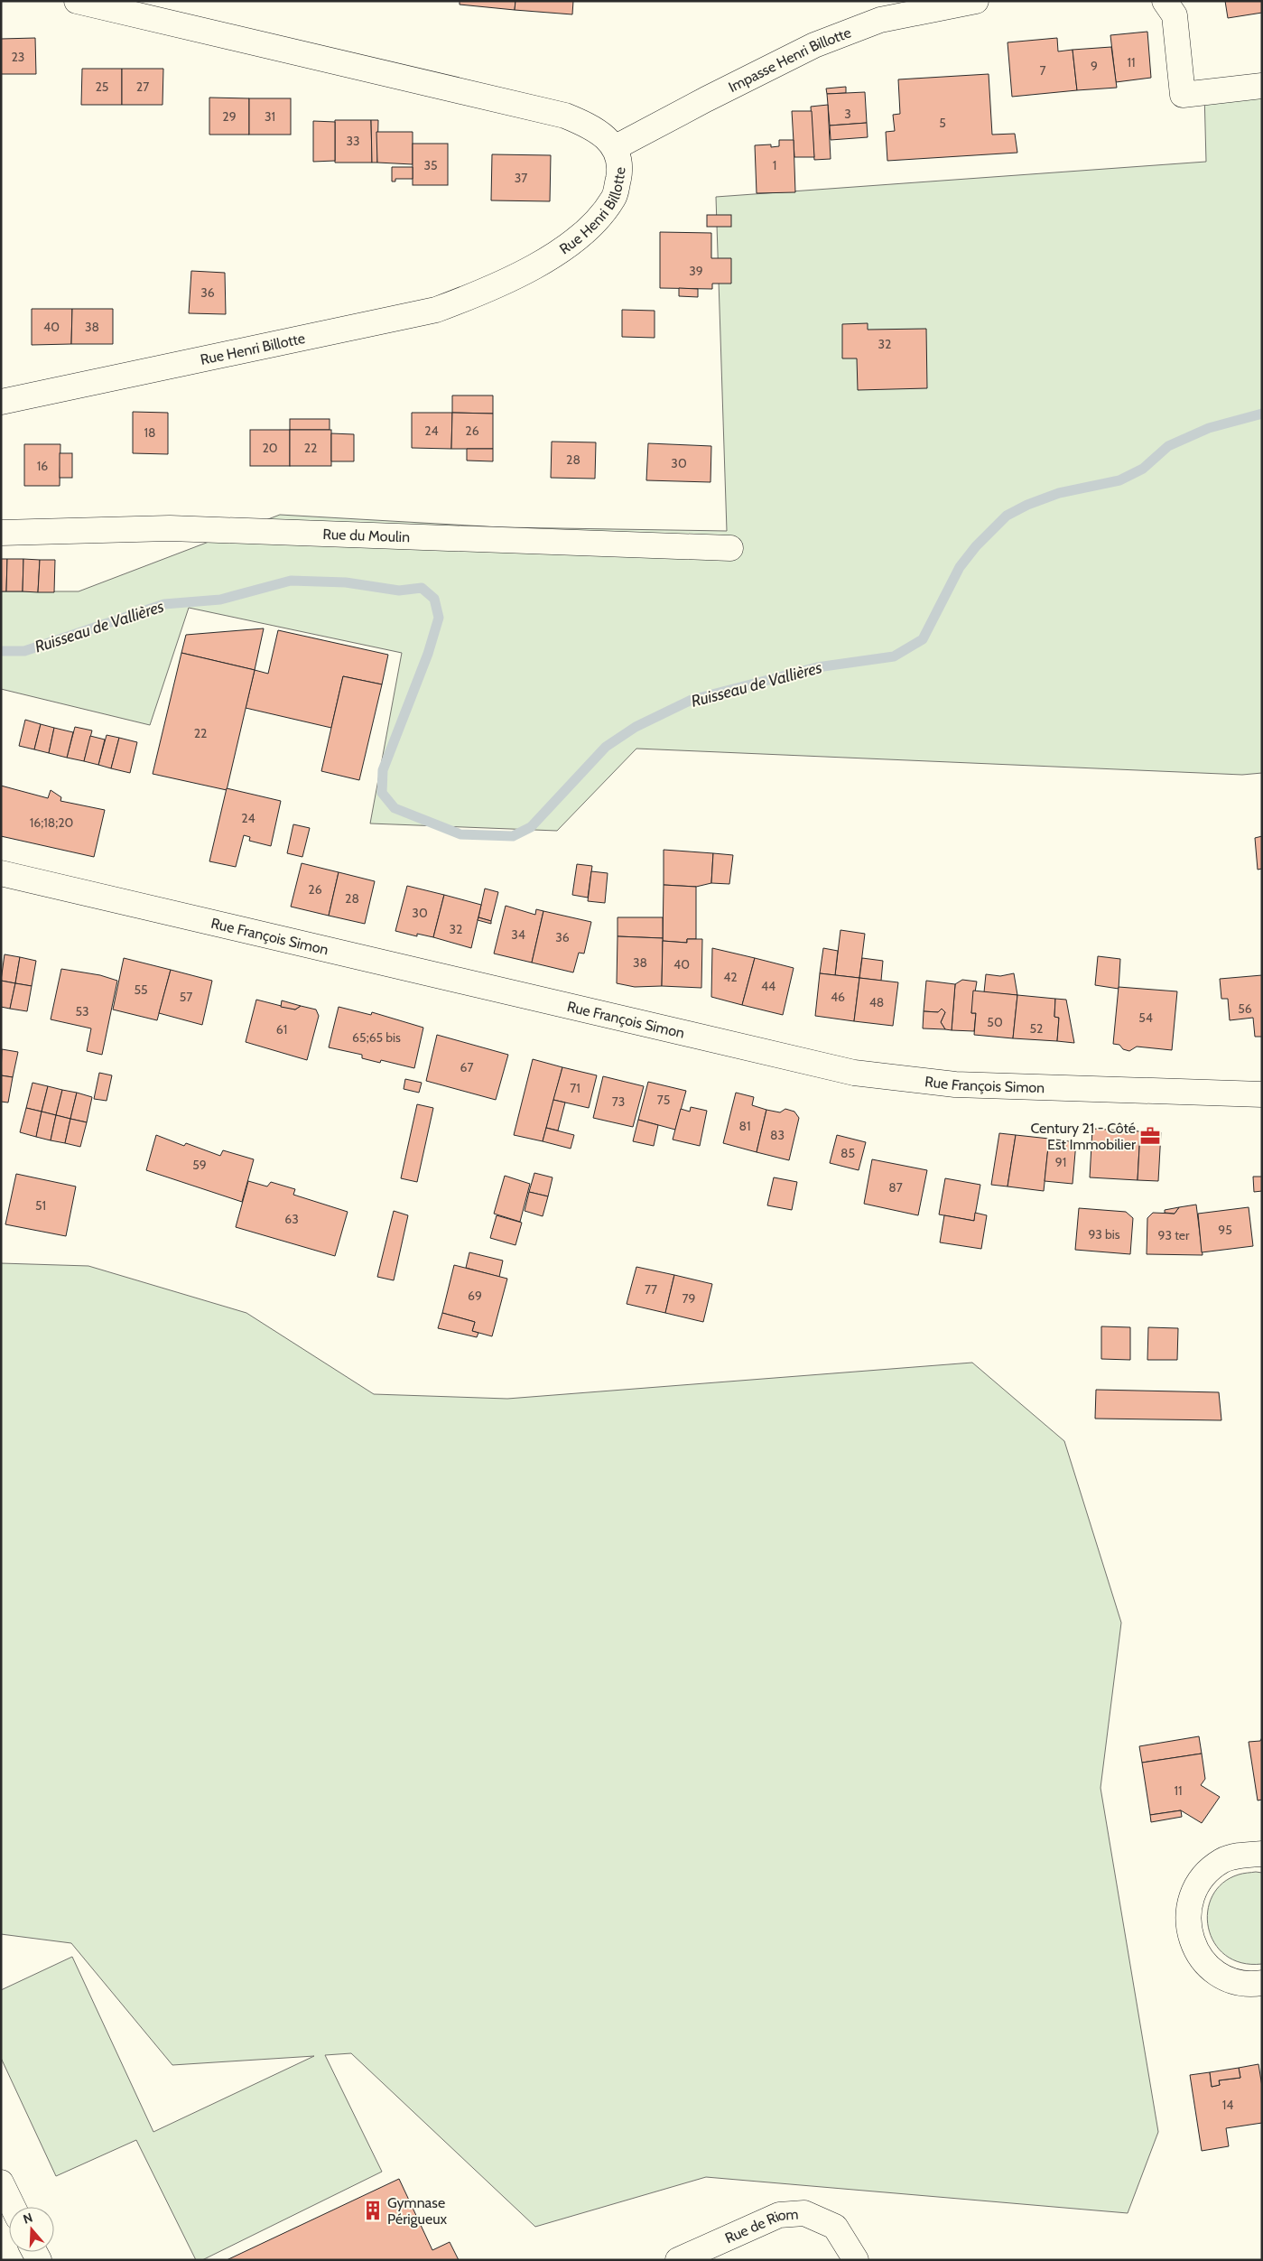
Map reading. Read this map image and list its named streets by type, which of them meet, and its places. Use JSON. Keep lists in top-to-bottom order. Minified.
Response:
{"streets":{"street":["Impasse Henri Billotte","Rue Henri Billotte","Rue du Moulin","Rue François Simon","Rue de Riom"]},"crossings":[["Impasse Henri Billotte","Rue Henri Billotte"]],"water":["Ruisseau de Vallières"],"places":{"office":["Century 21 - Côté Est Immobilier"],"building":["Gymnase Périgueux"]},"house_numbers":["23","11","9","7","25","27","3","29","31","5","33","35","1","37","39","36","40","38","32","24","26","18","20","22","28","30","16","22","24","16;18;20","26","28","30","32","34","36","38","40","42","44","55","57","46","48","56","53","54","50","52","61","65;65 bis","67","71","75","73","81","83","85","91","59","87","51","63","95","93 bis","93 ter","77","69","79","11","14"],"north":"top"}
